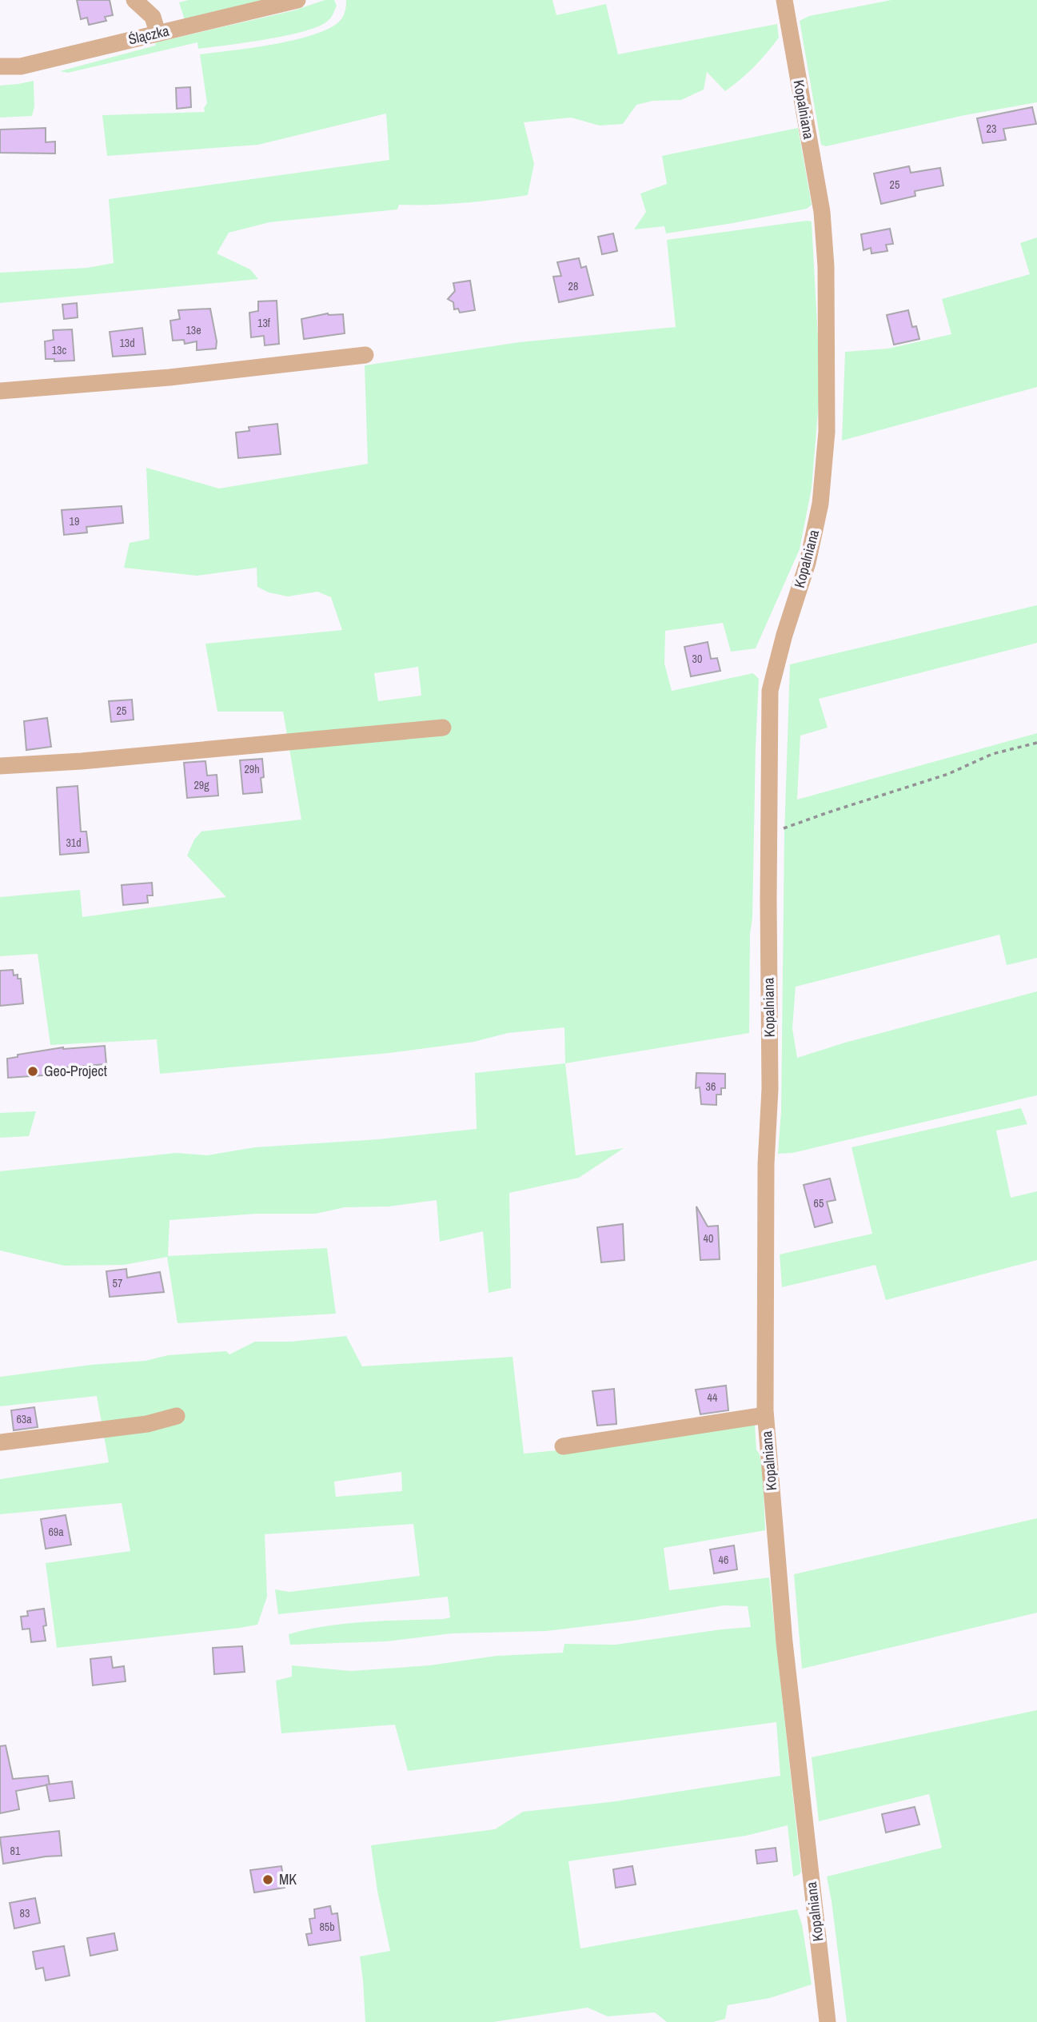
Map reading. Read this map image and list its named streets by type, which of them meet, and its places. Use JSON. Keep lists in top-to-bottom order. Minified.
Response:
{"streets":{"street":["Ślączka","Kopalniana"]},"places":["Geo-Project","MK"],"house_numbers":["23","25","28","13f","13e","13d","13c","19","30","25","29h","29g","31d","36","65","40","57","44","63a","69a","46","81","83","85b"]}
